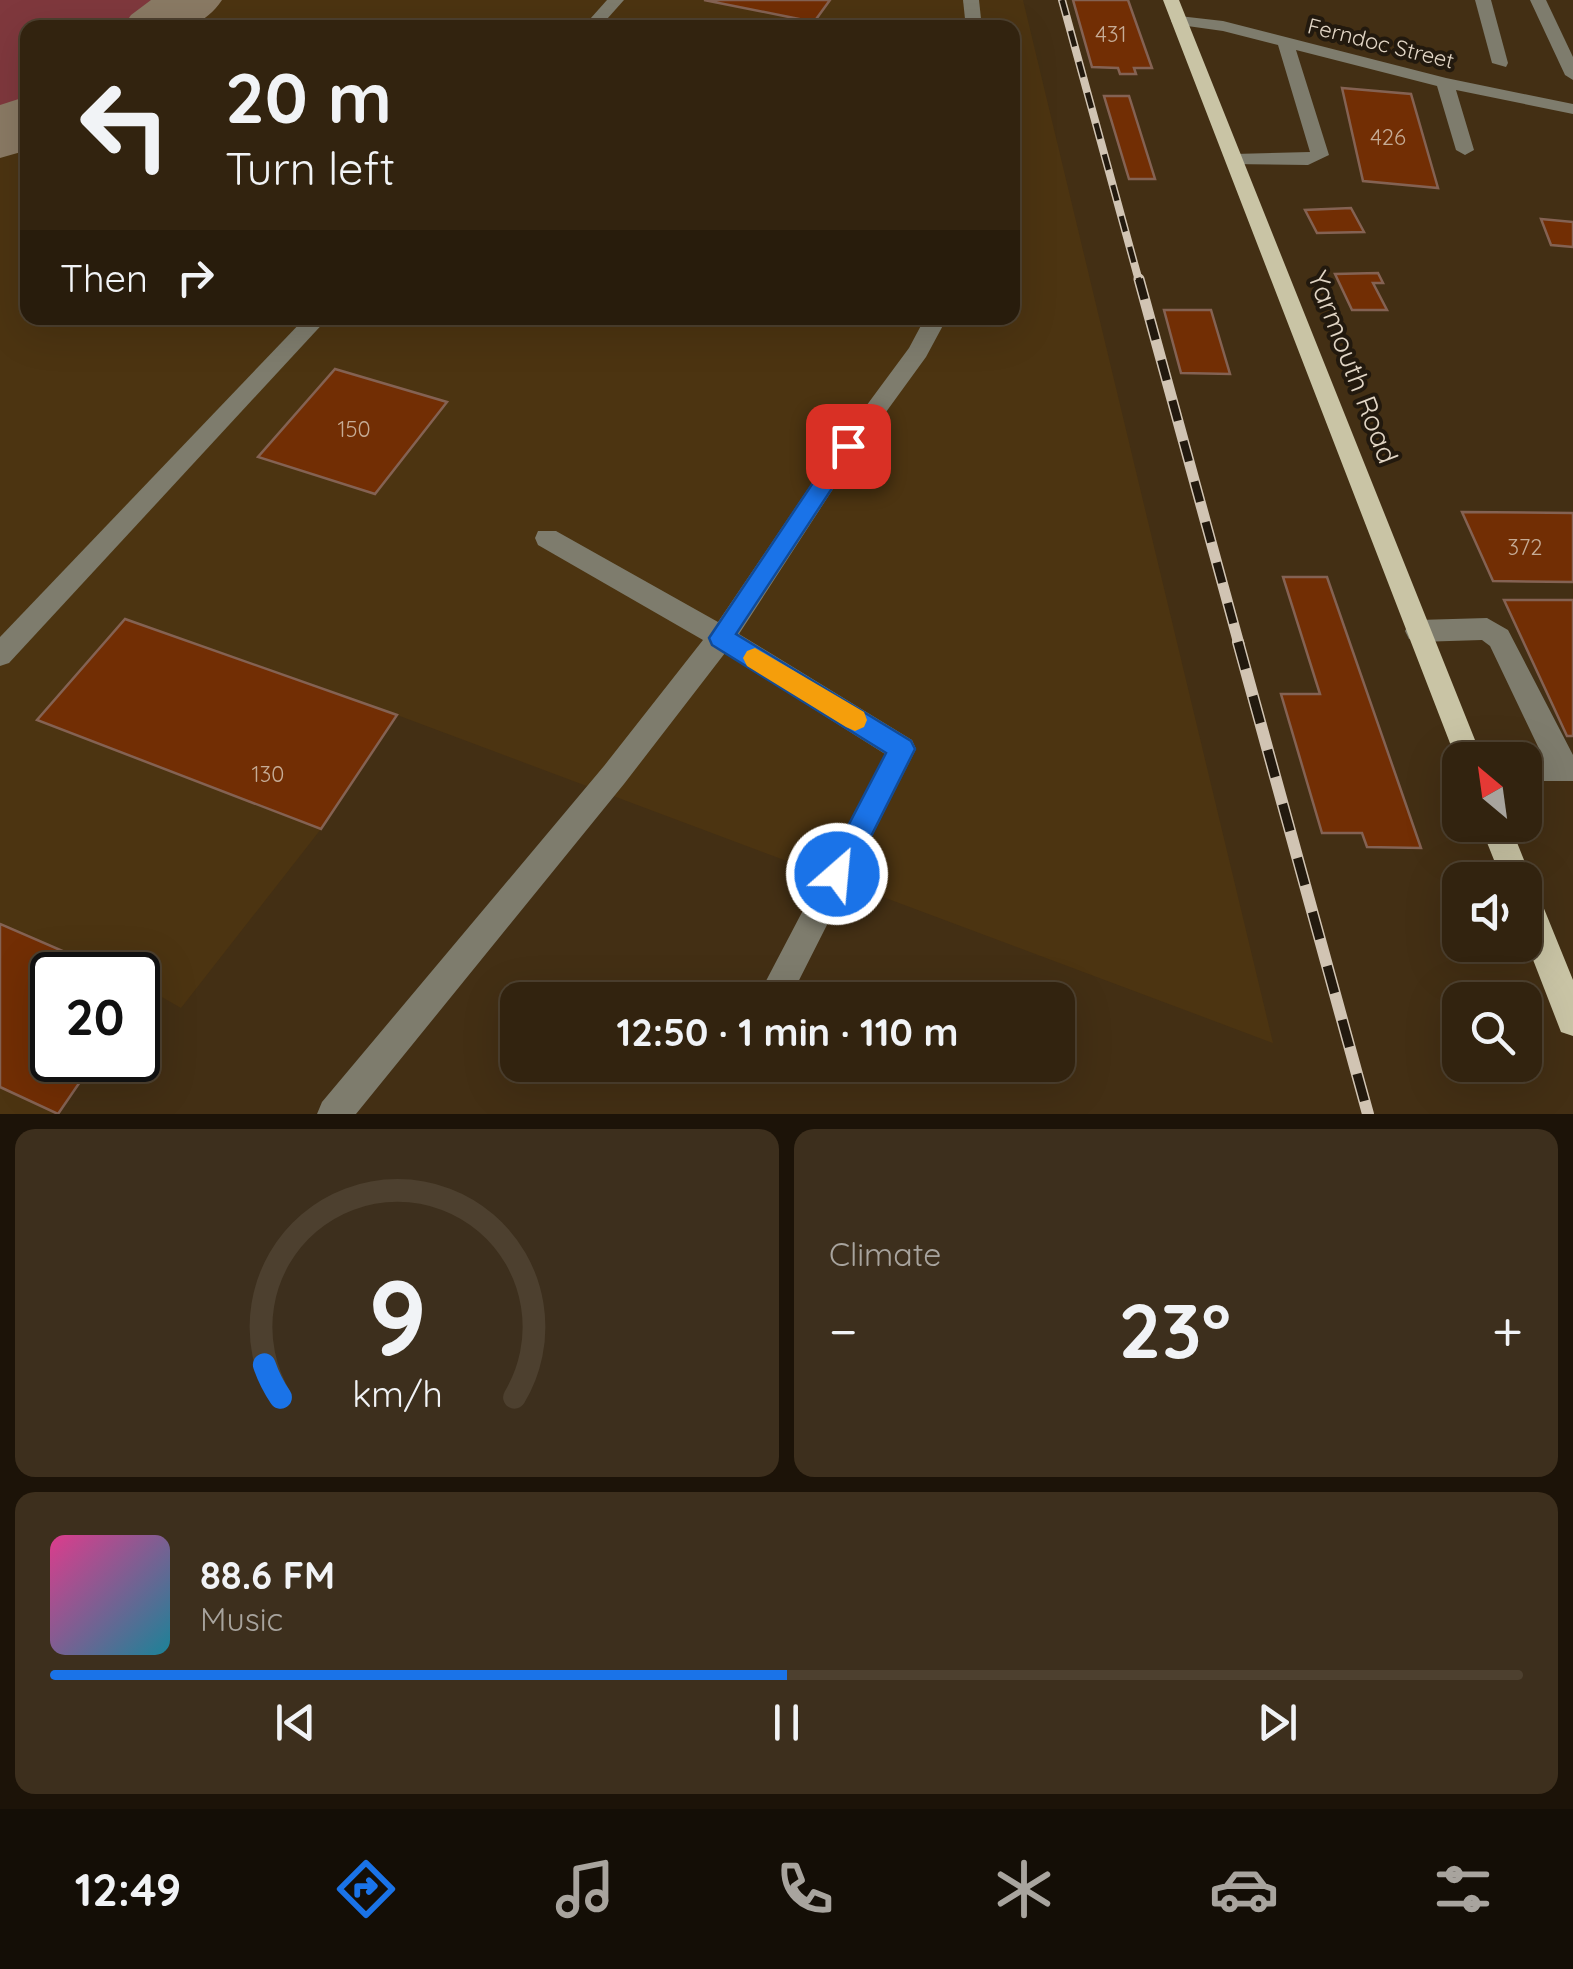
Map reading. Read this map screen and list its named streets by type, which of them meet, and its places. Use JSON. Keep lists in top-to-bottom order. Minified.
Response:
{"streets":{"main road":["Yarmouth Road"],"street":["Ferndoc Street"]},"crossings":[["Ferndoc Street","Yarmouth Road"]],"house_numbers":["431","426","150","372","130"],"north":"top left","page":{"turn":["20 m","Turn left"],"then":"Then","limit":"20","trip":"12:50 · 1 min · 110 m","tile":"Climate","heat":["−","23°","+"],"song":["88.6 FM","Music"],"tabs":"12:49","gauge":["9","km/h"]}}
